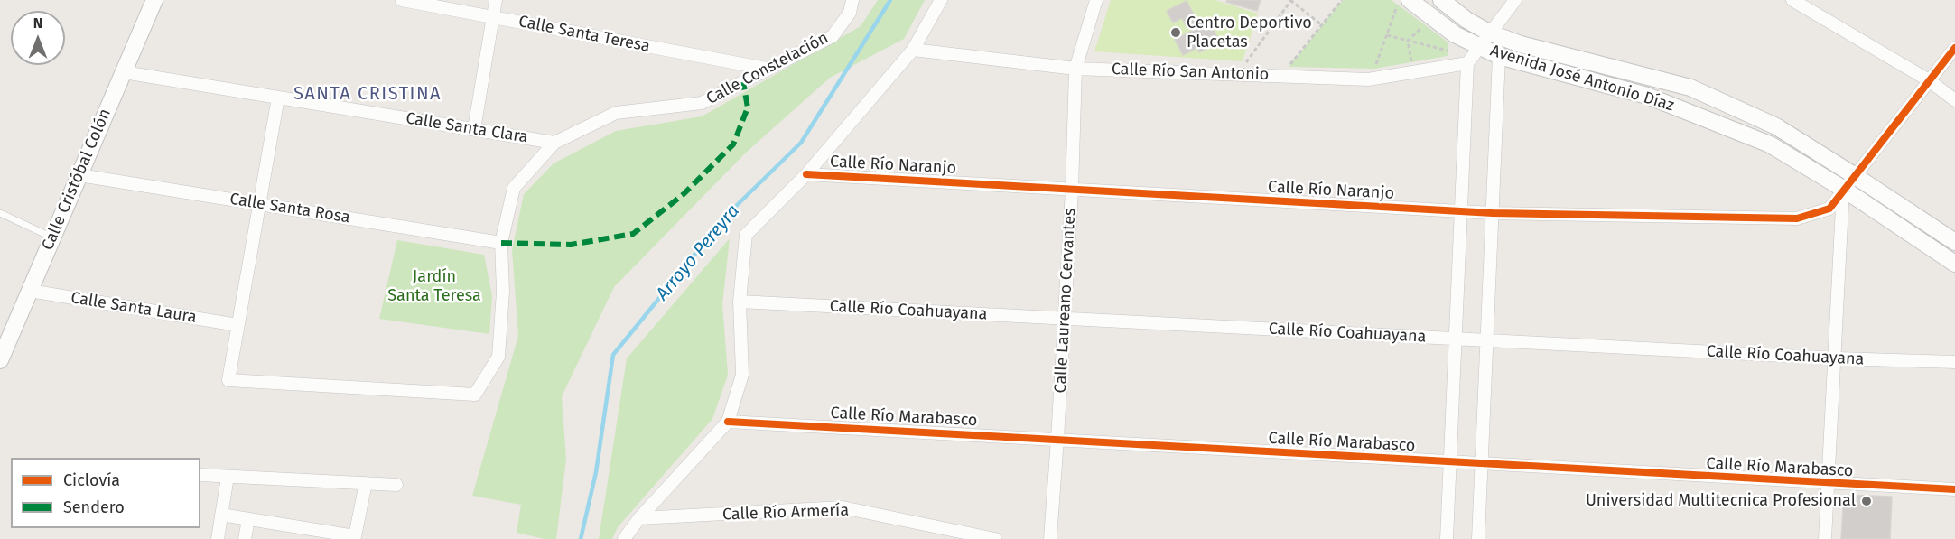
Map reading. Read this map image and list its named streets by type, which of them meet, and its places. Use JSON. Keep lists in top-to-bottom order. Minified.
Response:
{"streets":{"street":["Calle Santa Teresa","Calle Constelación","Calle Río San Antonio","Avenida José Antonio Díaz","Calle Santa Clara","Calle Río Naranjo","Calle Cristóbal Colón","Calle Santa Rosa","Calle Laureano Cervantes","Calle Santa Laura","Calle Río Coahuayana","Calle Río Marabasco","Calle Río Armería"]},"crossings":[["Calle Santa Teresa","Calle Constelación"],["Calle Constelación","Calle Santa Clara"],["Calle Constelación","Calle Santa Rosa"],["Calle Constelación","Calle Santa Laura"],["Calle Río San Antonio","Calle Laureano Cervantes"],["Avenida José Antonio Díaz","Calle Río Naranjo"],["Calle Santa Clara","Calle Cristóbal Colón"],["Calle Río Naranjo","Calle Laureano Cervantes"],["Calle Cristóbal Colón","Calle Santa Rosa"],["Calle Cristóbal Colón","Calle Santa Laura"],["Calle Laureano Cervantes","Calle Río Coahuayana"],["Calle Laureano Cervantes","Calle Río Marabasco"]],"districts":["SANTA CRISTINA"],"water":["Arroyo Pereyra"],"parks":["Jardín Santa Teresa"],"places":["Centro Deportivo Placetas","Universidad Multitecnica Profesional"],"legend":["Ciclovía","Sendero"],"north":"top"}
